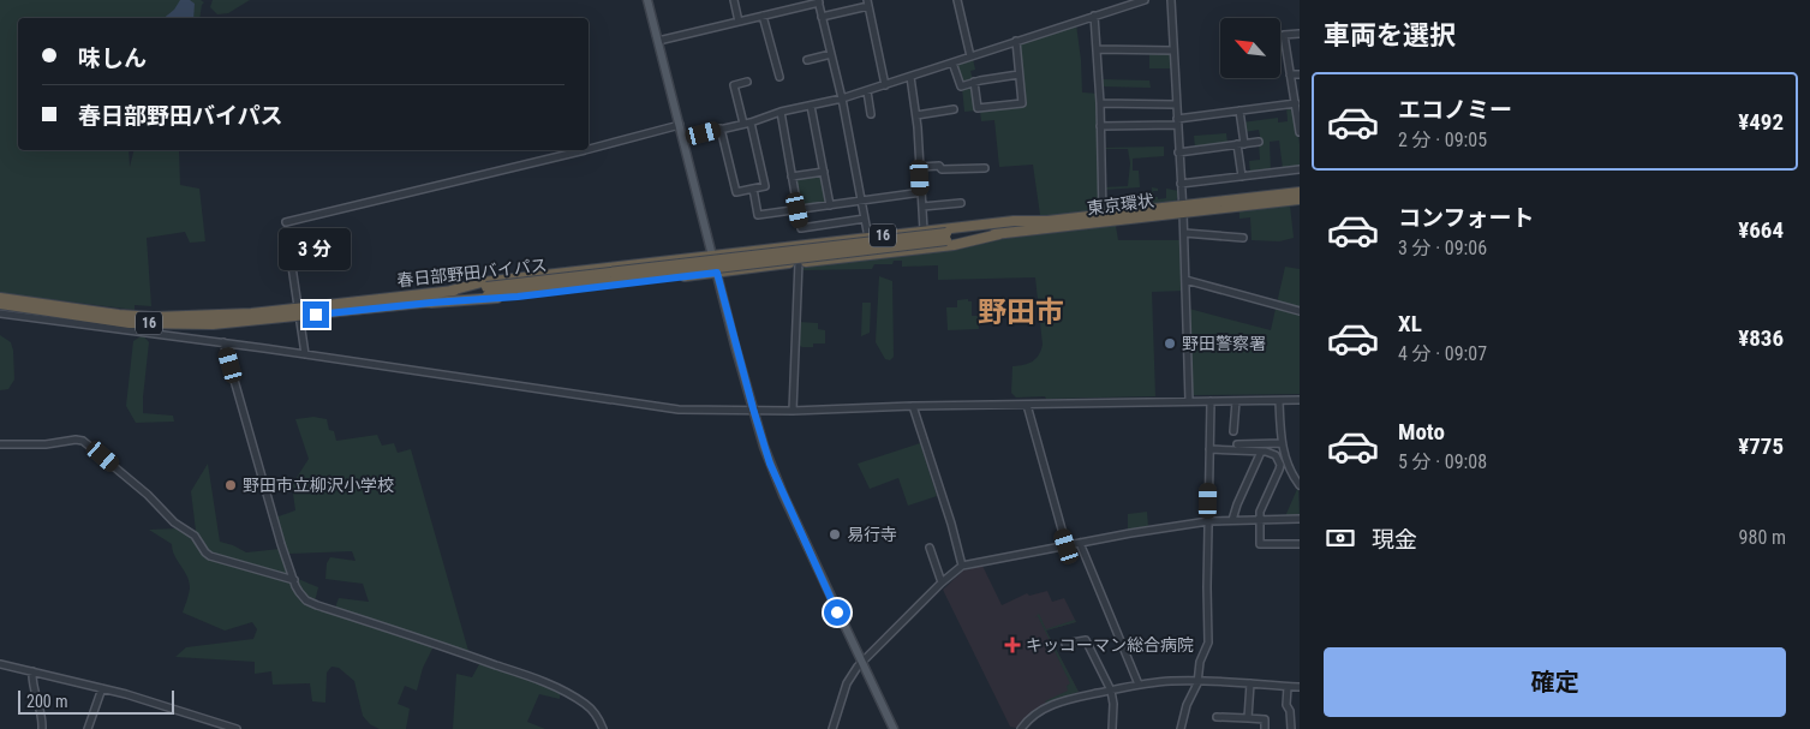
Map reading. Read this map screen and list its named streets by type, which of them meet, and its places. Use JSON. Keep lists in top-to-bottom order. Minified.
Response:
{"streets":{"highway":["東京環状","16","春日部野田バイパス"]},"crossings":[["東京環状","16"],["東京環状","春日部野田バイパス"],["16","春日部野田バイパス"]],"districts":["野田市"],"places":{"other":["野田警察署","野田市立柳沢小学校","易行寺"],"health":["キッコーマン総合病院"]},"scale_bar":"200 m","north":"top left","page":{"heading":"車両を選択","banner":["味しん","春日部野田バイパス"],"list":[{"name":"エコノミー","note":"2 分 · 09:05","value":"¥492"},{"name":"コンフォート","note":"3 分 · 09:06","value":"¥664"},{"name":"XL","note":"4 分 · 09:07","value":"¥836"},{"name":"Moto","note":"5 分 · 09:08","value":"¥775"}],"bubble":"3 分","pay":["現金","980 m"],"buttons":"確定","scale":"200 m"}}
